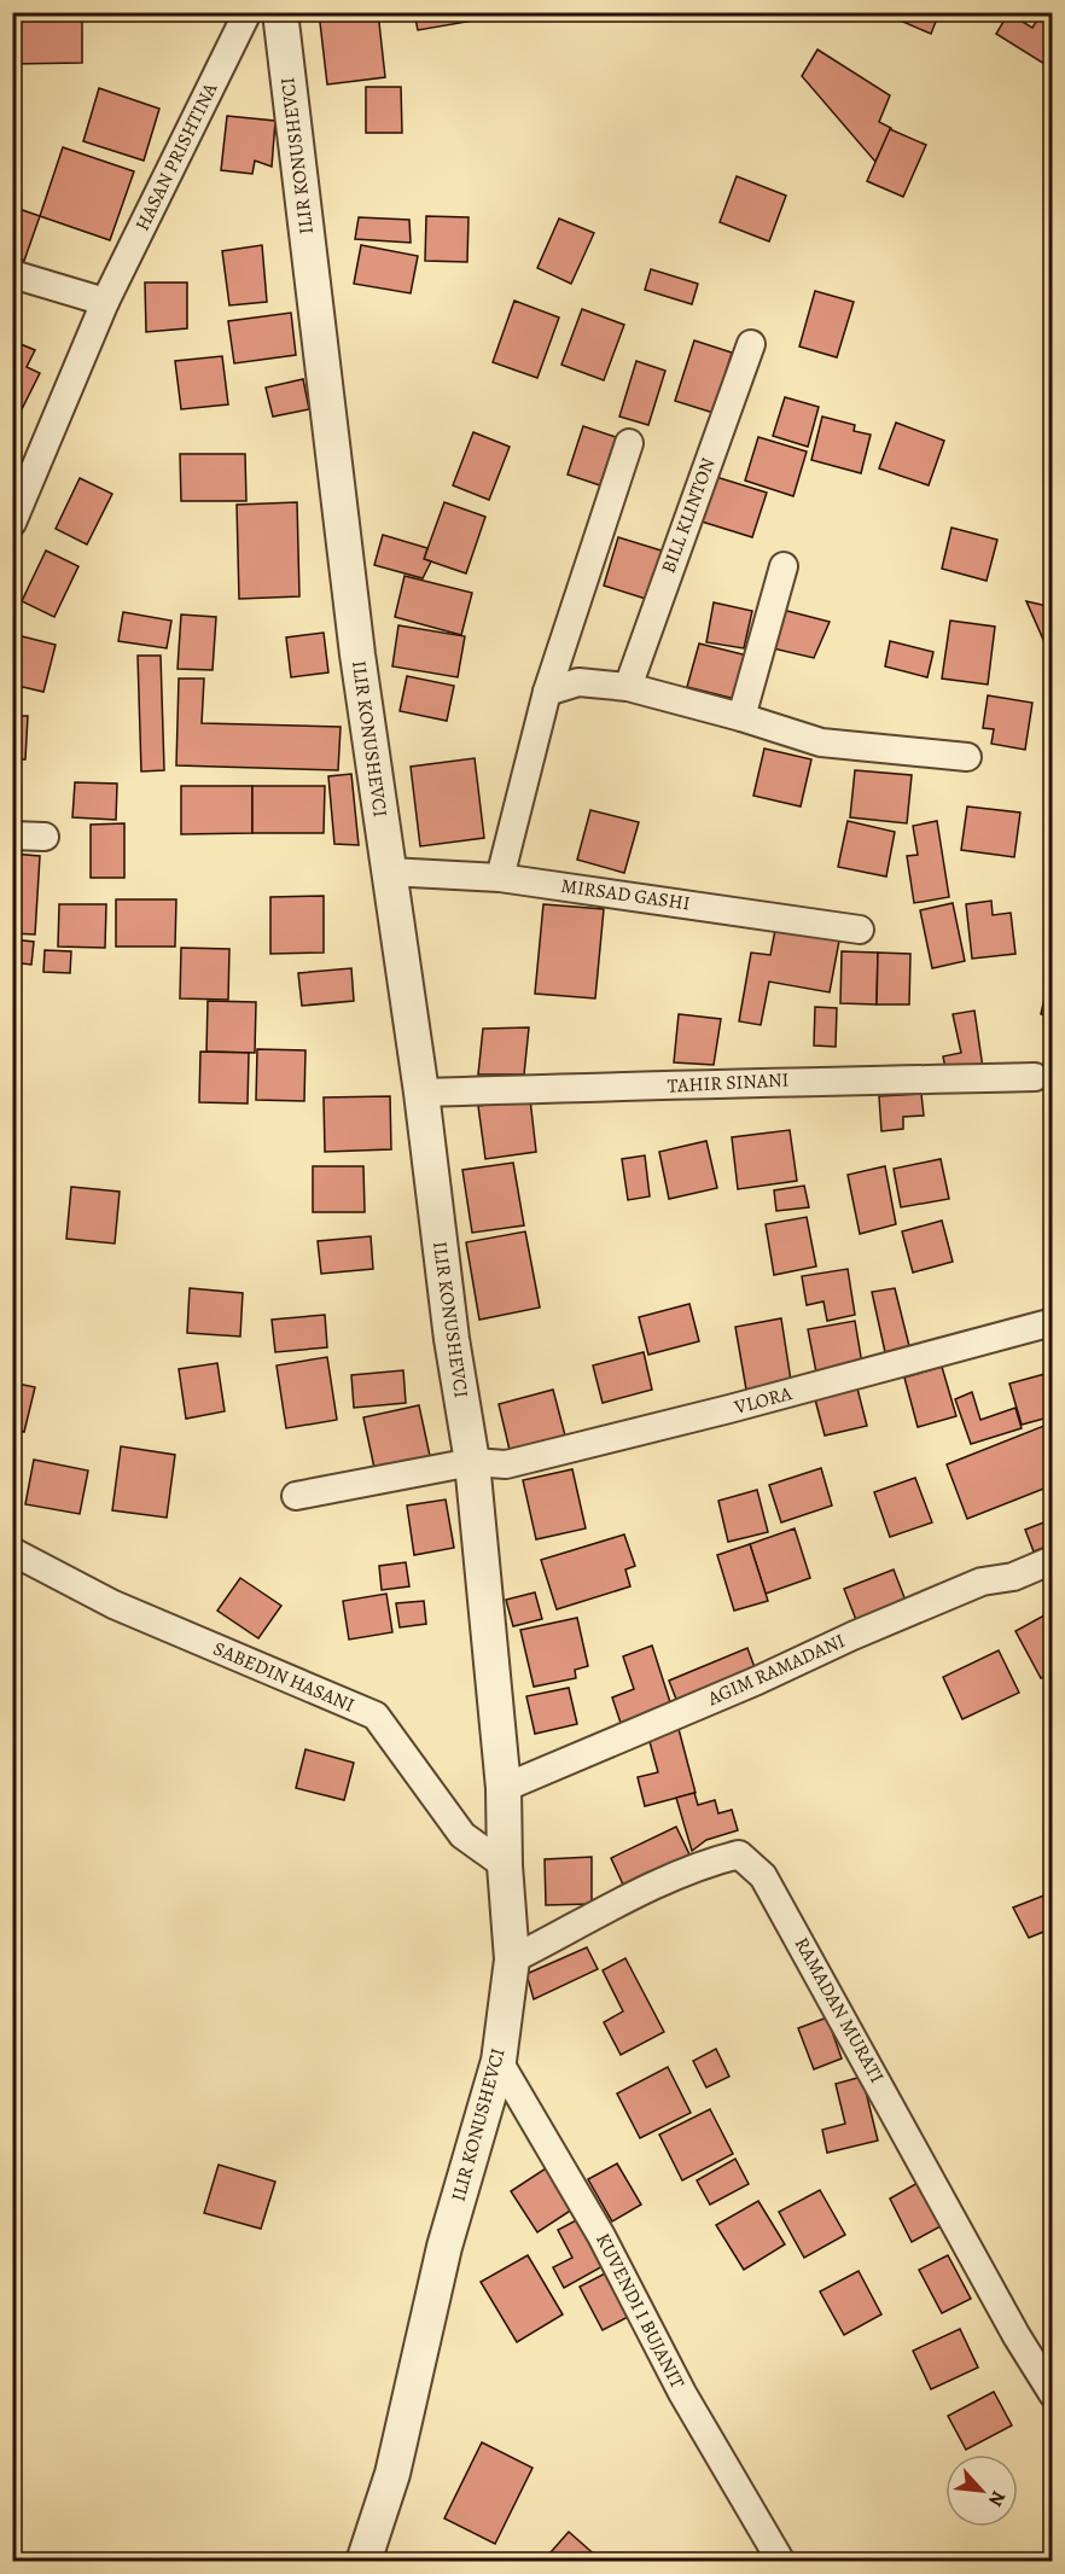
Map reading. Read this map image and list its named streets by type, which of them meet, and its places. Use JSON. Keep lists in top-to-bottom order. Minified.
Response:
{"streets":{"street":["ILIR KONUSHEVCI","HASAN PRISHTINA","BILL KLINTON","MIRSAD GASHI","TAHIR SINANI","VLORA","AGIM RAMADANI","SABEDIN HASANI","RAMADAN MURATI","KUVENDI I BUJANIT"]},"crossings":[["ILIR KONUSHEVCI","MIRSAD GASHI"],["ILIR KONUSHEVCI","TAHIR SINANI"],["ILIR KONUSHEVCI","VLORA"],["ILIR KONUSHEVCI","AGIM RAMADANI"],["ILIR KONUSHEVCI","SABEDIN HASANI"],["ILIR KONUSHEVCI","RAMADAN MURATI"],["ILIR KONUSHEVCI","KUVENDI I BUJANIT"]],"north":"bottom right"}
